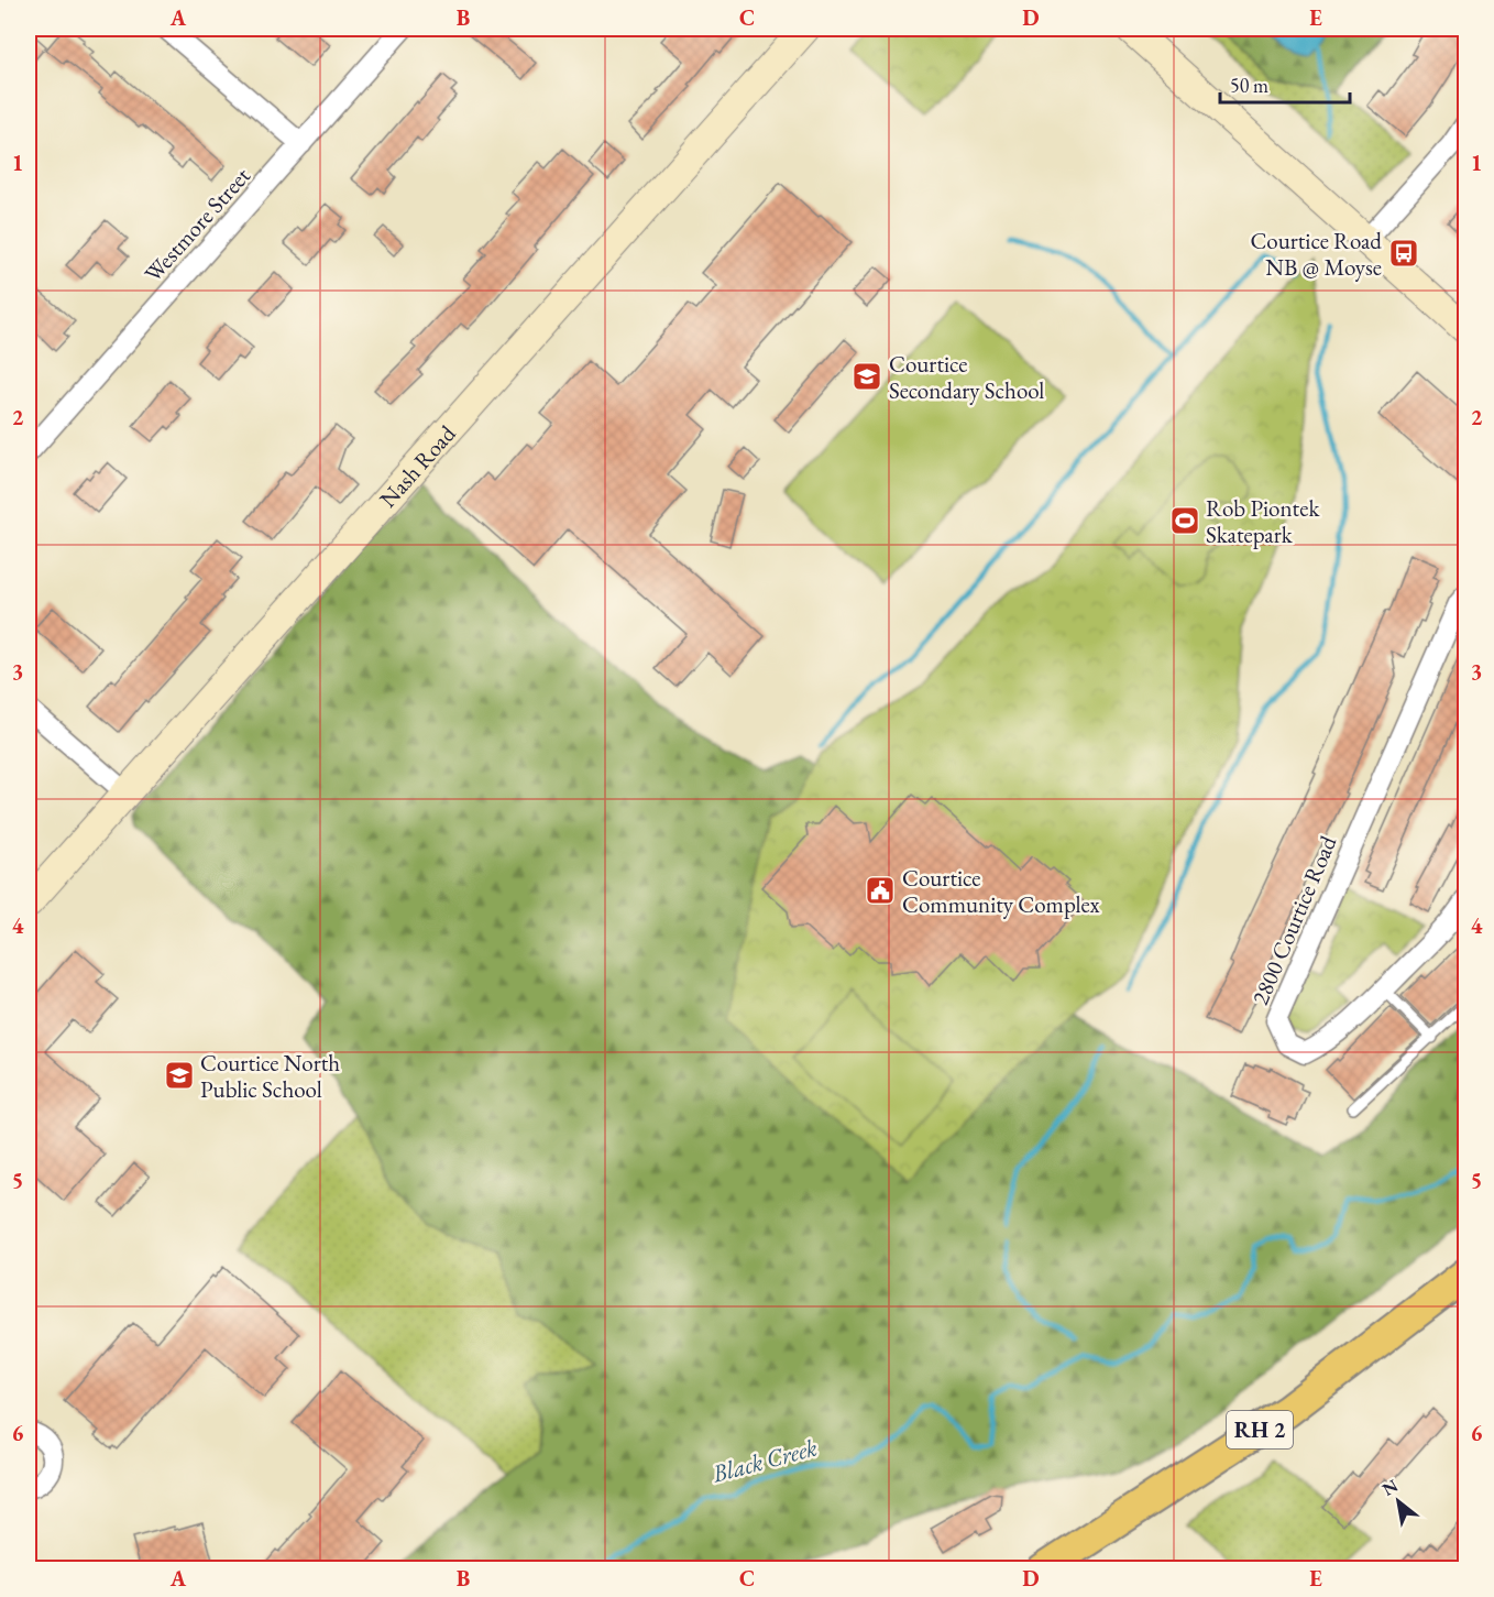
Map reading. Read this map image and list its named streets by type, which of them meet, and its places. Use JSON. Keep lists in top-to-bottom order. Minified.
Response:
{"streets":{"main road":["RH 2"],"street":["Westmore Street","Nash Road","2800 Courtice Road"]},"water":["Black Creek"],"places":{"bus stop":["Courtice Road NB @ Moyse"],"school or university":["Courtice Secondary School","Courtice North Public School"],"sports":["Rob Piontek Skatepark"],"public building":["Courtice Community Complex"]},"scale_bar":"50 m","north":"top left","grid":{"columns":["A","B","C","D","E"],"rows":["1","2","3","4","5","6"]}}
